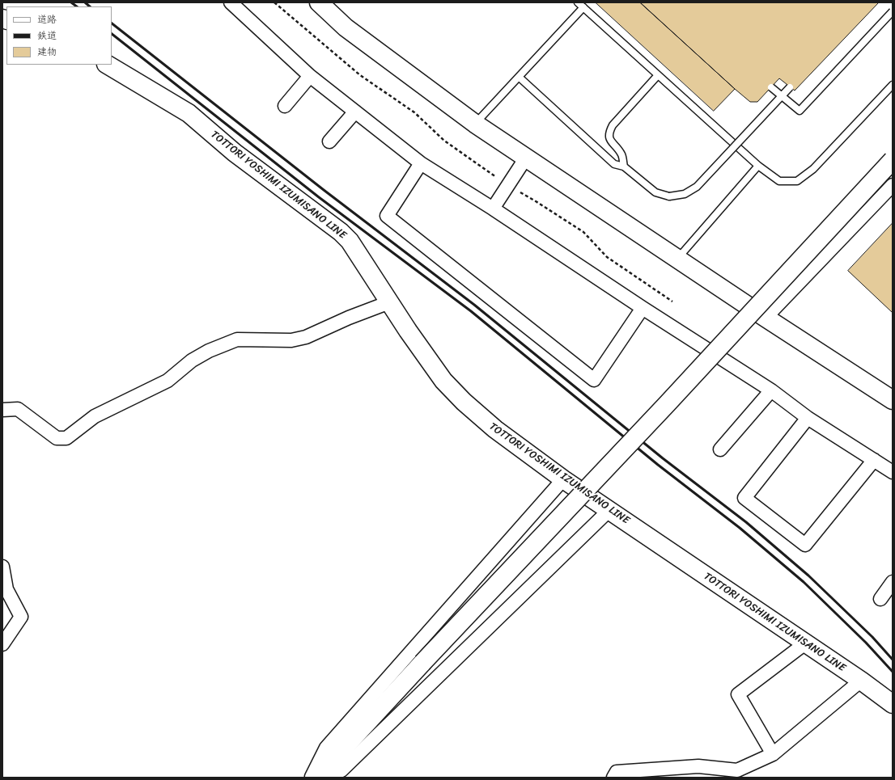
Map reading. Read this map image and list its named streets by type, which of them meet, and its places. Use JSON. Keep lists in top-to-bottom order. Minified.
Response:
{"streets":{"street":["TOTTORI YOSHIMI IZUMISANO LINE"]},"legend":["道路","鉄道","建物"]}
